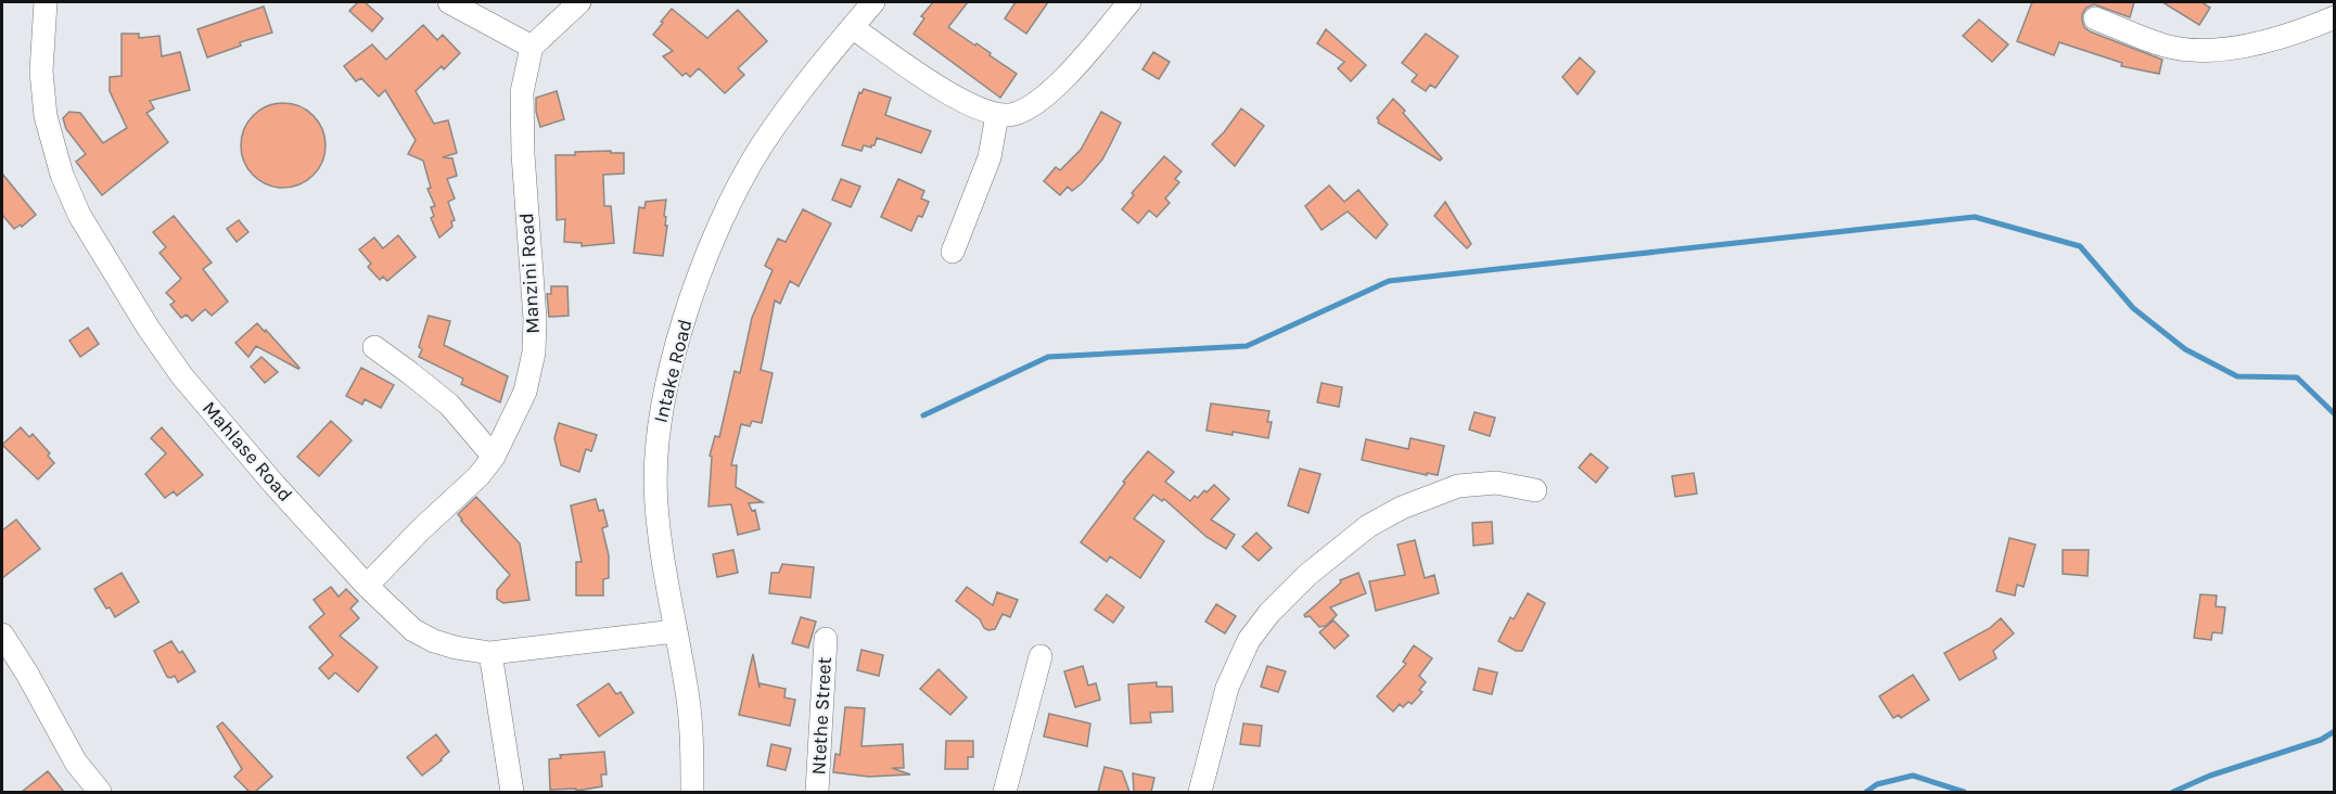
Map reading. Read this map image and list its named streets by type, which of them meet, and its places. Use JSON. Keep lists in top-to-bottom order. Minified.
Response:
{"streets":{"street":["Manzini Road","Intake Road","Mahlase Road","Ntethe Street"]},"crossings":[["Manzini Road","Mahlase Road"],["Intake Road","Mahlase Road"]]}
